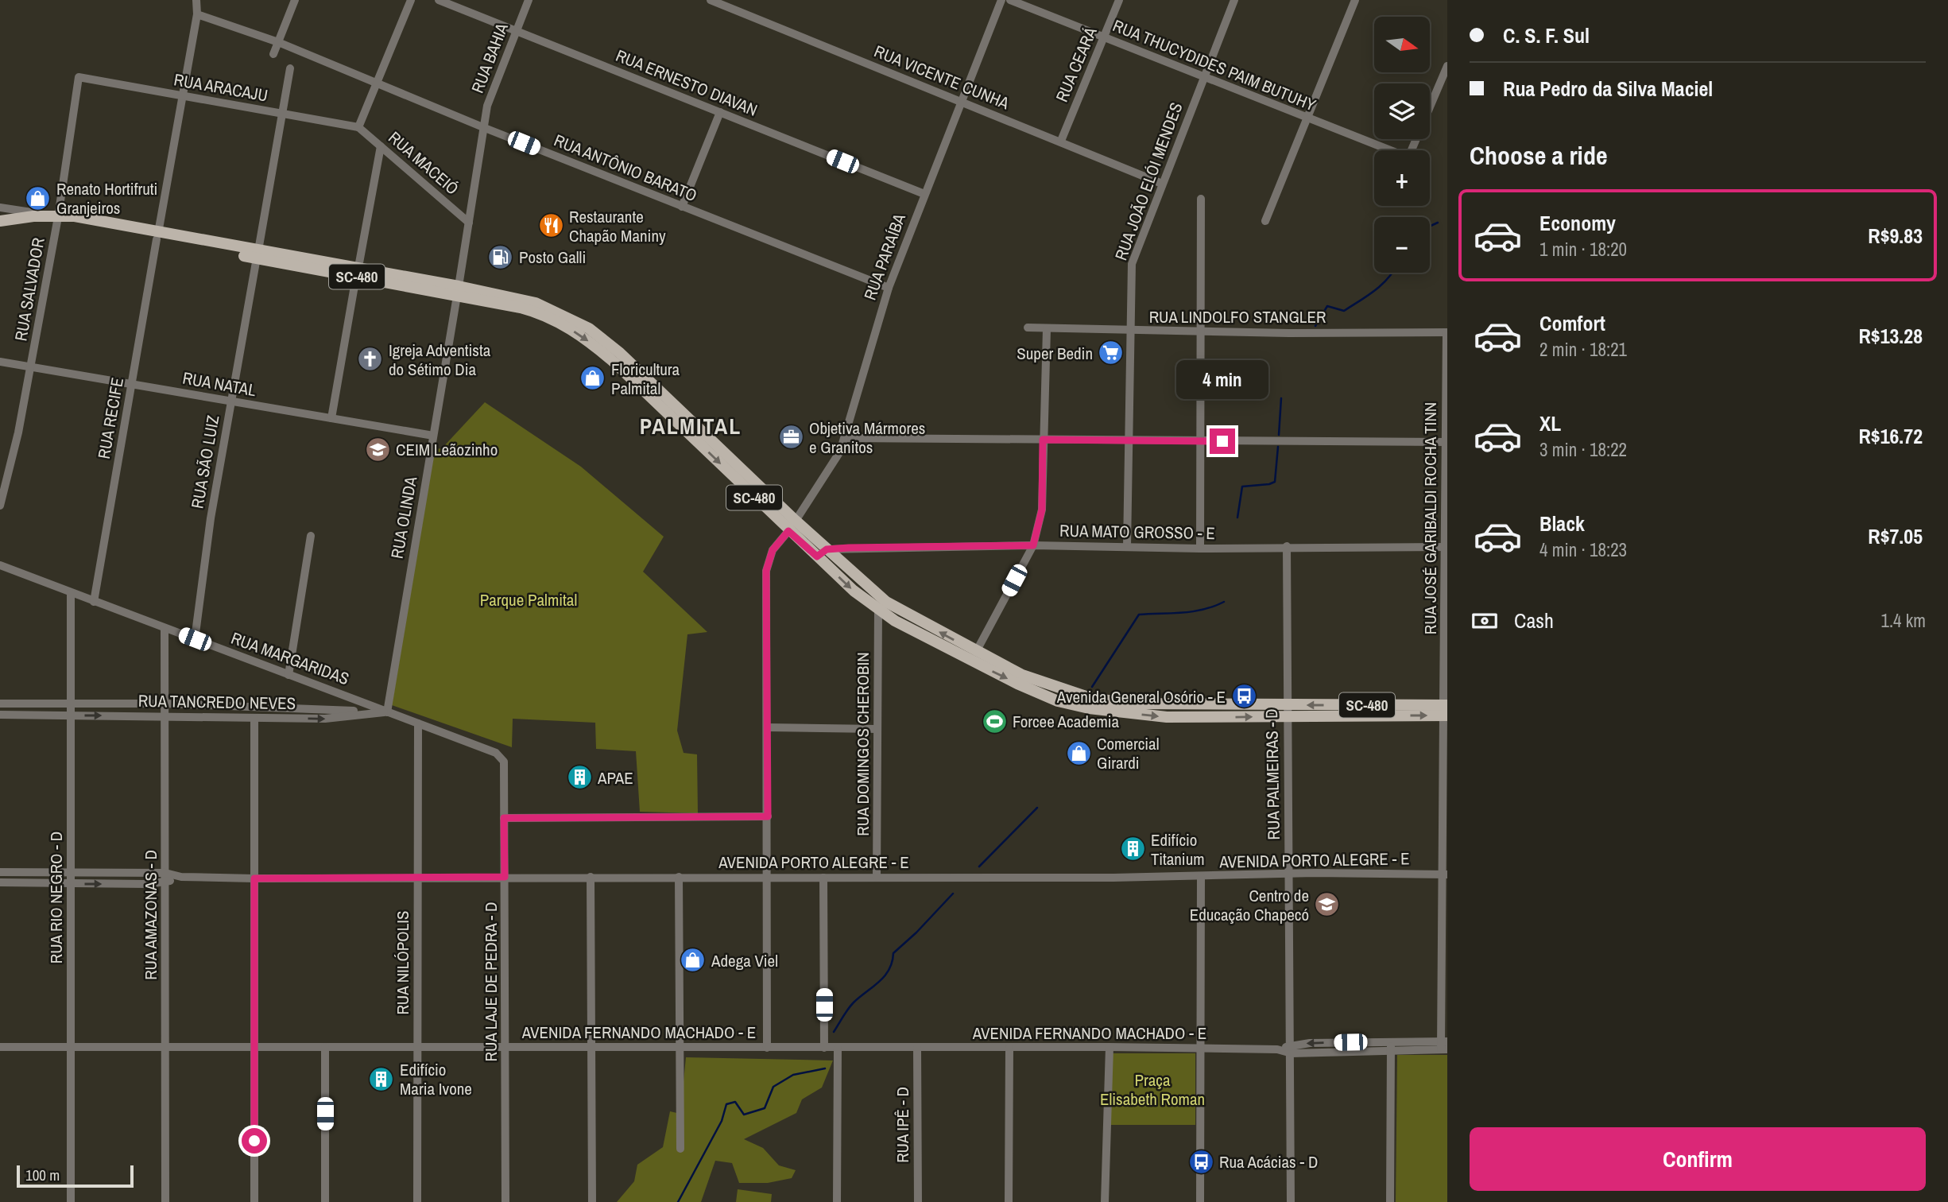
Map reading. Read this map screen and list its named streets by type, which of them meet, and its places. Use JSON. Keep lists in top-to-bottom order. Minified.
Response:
{"streets":{"main road":["SC-480"],"street":["RUA BAHIA","RUA CEARÁ","RUA THUCYDIDES PAIM BUTUHY","RUA VICENTE CUNHA","RUA ERNESTO DIAVAN","RUA ARACAJU","RUA MACEIÓ","RUA ANTÔNIO BARATO","RUA JOÃO ELÓI MENDES","RUA PARAÍBA","RUA SALVADOR","RUA LINDOLFO STANGLER","RUA NATAL","RUA RECIFE","RUA SÃO LUIZ","RUA OLINDA","RUA JOSÉ GARIBALDI ROCHA TINN","RUA MATO GROSSO - E","RUA MARGARIDAS","RUA TANCREDO NEVES","RUA DOMINGOS CHEROBIN","RUA PALMEIRAS - D","AVENIDA PORTO ALEGRE - E","RUA RIO NEGRO - D","RUA AMAZONAS - D","RUA NILÓPOLIS","RUA LAJE DE PEDRA - D","AVENIDA FERNANDO MACHADO - E","RUA IPÊ - D"]},"crossings":[["RUA BAHIA","RUA ERNESTO DIAVAN"],["RUA BAHIA","RUA ANTÔNIO BARATO"],["RUA BAHIA","RUA OLINDA"],["RUA CEARÁ","RUA THUCYDIDES PAIM BUTUHY"],["RUA CEARÁ","RUA VICENTE CUNHA"],["RUA THUCYDIDES PAIM BUTUHY","RUA JOÃO ELÓI MENDES"],["RUA VICENTE CUNHA","RUA JOÃO ELÓI MENDES"],["RUA VICENTE CUNHA","RUA PARAÍBA"],["RUA ERNESTO DIAVAN","RUA PARAÍBA"],["RUA ARACAJU","RUA MACEIÓ"],["RUA ARACAJU","RUA SALVADOR"],["RUA ARACAJU","RUA RECIFE"],["RUA ARACAJU","RUA SÃO LUIZ"],["RUA MACEIÓ","RUA OLINDA"],["RUA ANTÔNIO BARATO","RUA PARAÍBA"],["RUA ANTÔNIO BARATO","RUA RECIFE"],["RUA ANTÔNIO BARATO","RUA OLINDA"],["RUA JOÃO ELÓI MENDES","RUA LINDOLFO STANGLER"],["RUA JOÃO ELÓI MENDES","RUA MATO GROSSO - E"],["RUA PARAÍBA","SC-480"],["SC-480","RUA SALVADOR"],["SC-480","RUA RECIFE"],["SC-480","RUA SÃO LUIZ"],["SC-480","RUA OLINDA"],["SC-480","RUA JOSÉ GARIBALDI ROCHA TINN"],["SC-480","RUA MATO GROSSO - E"],["SC-480","RUA DOMINGOS CHEROBIN"],["SC-480","RUA PALMEIRAS - D"],["RUA SALVADOR","RUA NATAL"],["RUA LINDOLFO STANGLER","RUA JOSÉ GARIBALDI ROCHA TINN"],["RUA NATAL","RUA RECIFE"],["RUA NATAL","RUA SÃO LUIZ"],["RUA NATAL","RUA OLINDA"],["RUA RECIFE","RUA MARGARIDAS"],["RUA SÃO LUIZ","RUA MARGARIDAS"],["RUA OLINDA","RUA MARGARIDAS"],["RUA OLINDA","RUA TANCREDO NEVES"],["RUA JOSÉ GARIBALDI ROCHA TINN","RUA MATO GROSSO - E"],["RUA JOSÉ GARIBALDI ROCHA TINN","AVENIDA PORTO ALEGRE - E"],["RUA JOSÉ GARIBALDI ROCHA TINN","AVENIDA FERNANDO MACHADO - E"],["RUA MATO GROSSO - E","RUA PALMEIRAS - D"],["RUA MARGARIDAS","RUA TANCREDO NEVES"],["RUA MARGARIDAS","RUA RIO NEGRO - D"],["RUA MARGARIDAS","RUA AMAZONAS - D"],["RUA MARGARIDAS","RUA NILÓPOLIS"],["RUA MARGARIDAS","RUA LAJE DE PEDRA - D"],["RUA TANCREDO NEVES","RUA RIO NEGRO - D"],["RUA TANCREDO NEVES","RUA AMAZONAS - D"],["RUA DOMINGOS CHEROBIN","AVENIDA PORTO ALEGRE - E"],["RUA PALMEIRAS - D","AVENIDA PORTO ALEGRE - E"],["RUA PALMEIRAS - D","AVENIDA FERNANDO MACHADO - E"],["AVENIDA PORTO ALEGRE - E","RUA RIO NEGRO - D"],["AVENIDA PORTO ALEGRE - E","RUA AMAZONAS - D"],["AVENIDA PORTO ALEGRE - E","RUA NILÓPOLIS"],["AVENIDA PORTO ALEGRE - E","RUA LAJE DE PEDRA - D"],["RUA RIO NEGRO - D","AVENIDA FERNANDO MACHADO - E"],["RUA AMAZONAS - D","AVENIDA FERNANDO MACHADO - E"],["RUA NILÓPOLIS","AVENIDA FERNANDO MACHADO - E"],["RUA LAJE DE PEDRA - D","AVENIDA FERNANDO MACHADO - E"],["AVENIDA FERNANDO MACHADO - E","RUA IPÊ - D"]],"districts":["PALMITAL"],"parks":["Parque Palmital","Praça Elisabeth Roman"],"places":{"shop":["Renato Hortifruti Granjeiros","Floricultura Palmital","Comercial Girardi","Adega Viel"],"restaurant":["Restaurante Chapão Maniny"],"fuel station":["Posto Galli"],"supermarket":["Super Bedin"],"church":["Igreja Adventista do Sétimo Dia"],"office":["Objetiva Mármores e Granitos"],"school or university":["CEIM Leãozinho","Centro de Educação Chapecó"],"bus stop":["Avenida General Osório - E","Rua Acácias - D"],"sports":["Forcee Academia"],"building":["APAE","Edifício Titanium","Edifício Maria Ivone"]},"scale_bar":"100 m","north":"right","page":{"banner":["C. S. F. Sul","Rua Pedro da Silva Maciel"],"map_buttons":["+","−"],"heading":"Choose a ride","list":[{"name":"Economy","note":"1 min · 18:20","value":"R$9.83"},{"name":"Comfort","note":"2 min · 18:21","value":"R$13.28"},{"name":"XL","note":"3 min · 18:22","value":"R$16.72"},{"name":"Black","note":"4 min · 18:23","value":"R$7.05"}],"bubble":"4 min","pay":["Cash","1.4 km"],"buttons":"Confirm","scale":"100 m"}}
